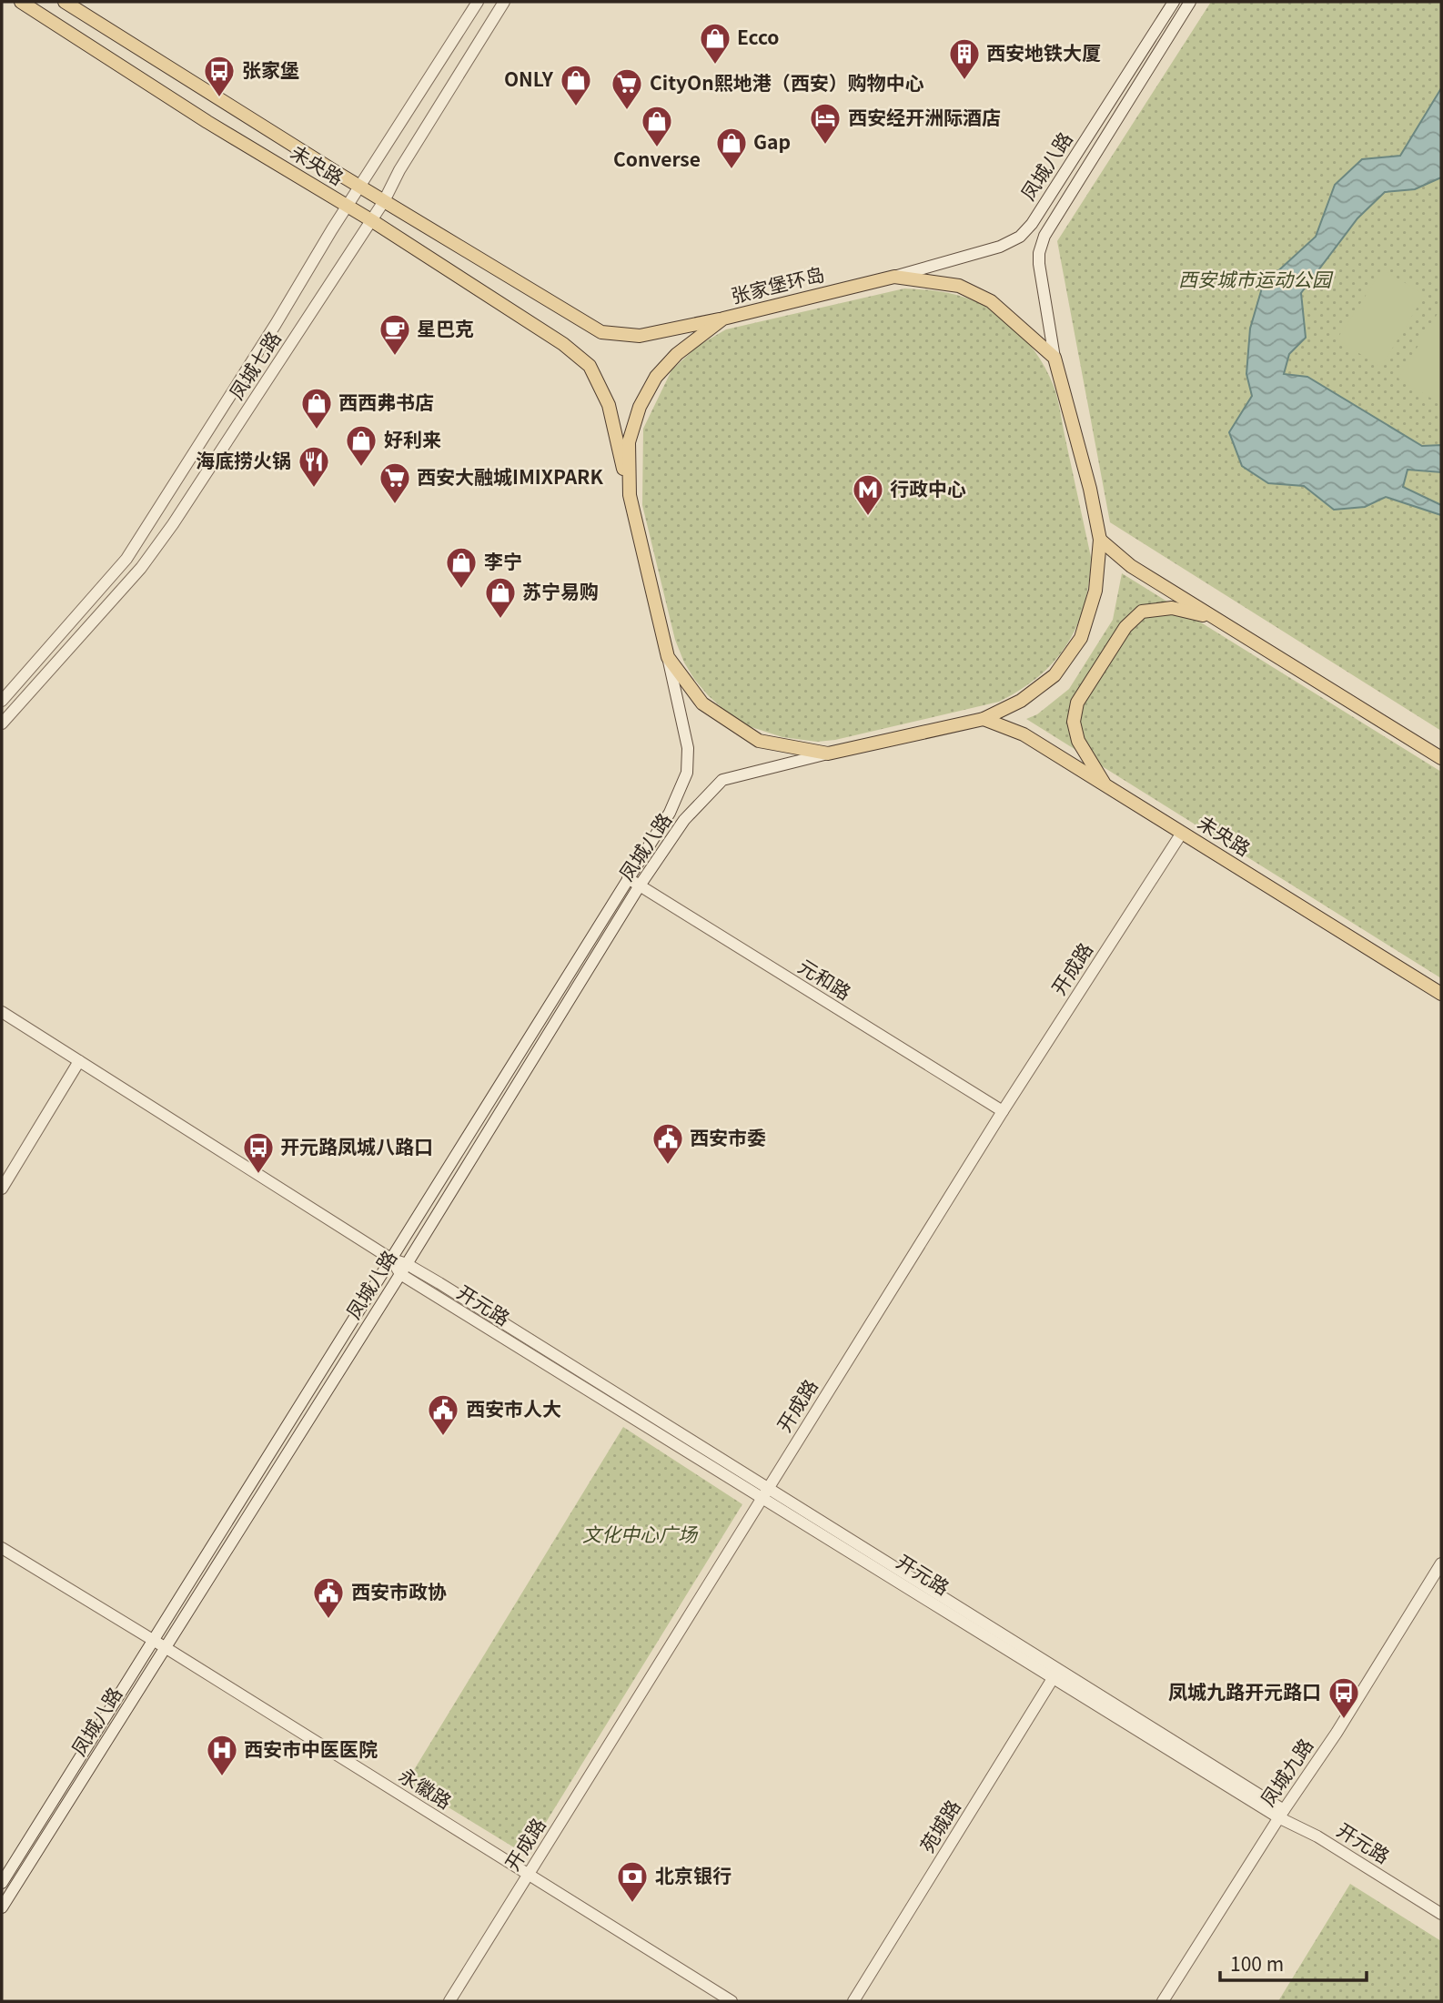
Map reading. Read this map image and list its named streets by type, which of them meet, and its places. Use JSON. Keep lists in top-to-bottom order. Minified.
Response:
{"streets":{"main road":["未央路","张家堡环岛"],"street":["凤城八路","凤城七路","开成路","元和路","开元路","凤城九路","永徽路","苑城路"]},"crossings":[["未央路","张家堡环岛"],["未央路","凤城七路"],["未央路","开成路"],["凤城八路","张家堡环岛"],["凤城八路","元和路"],["凤城八路","开元路"],["凤城八路","永徽路"],["开成路","元和路"],["开成路","开元路"],["开成路","永徽路"],["开元路","凤城九路"],["开元路","苑城路"]],"parks":["西安城市运动公园","文化中心广场"],"places":{"shop":["Ecco","ONLY","Converse","Gap","西西弗书店","好利来","李宁","苏宁易购"],"building":["西安地铁大厦"],"bus stop":["张家堡","开元路凤城八路口","凤城九路开元路口"],"supermarket":["CityOn熙地港（西安）购物中心","西安大融城IMIXPARK"],"hotel":["西安经开洲际酒店"],"cafe":["星巴克"],"restaurant":["海底捞火锅"],"metro station":["行政中心"],"public building":["西安市委","西安市人大","西安市政协"],"hospital":["西安市中医医院"],"bank":["北京银行"]},"scale_bar":"100 m"}
